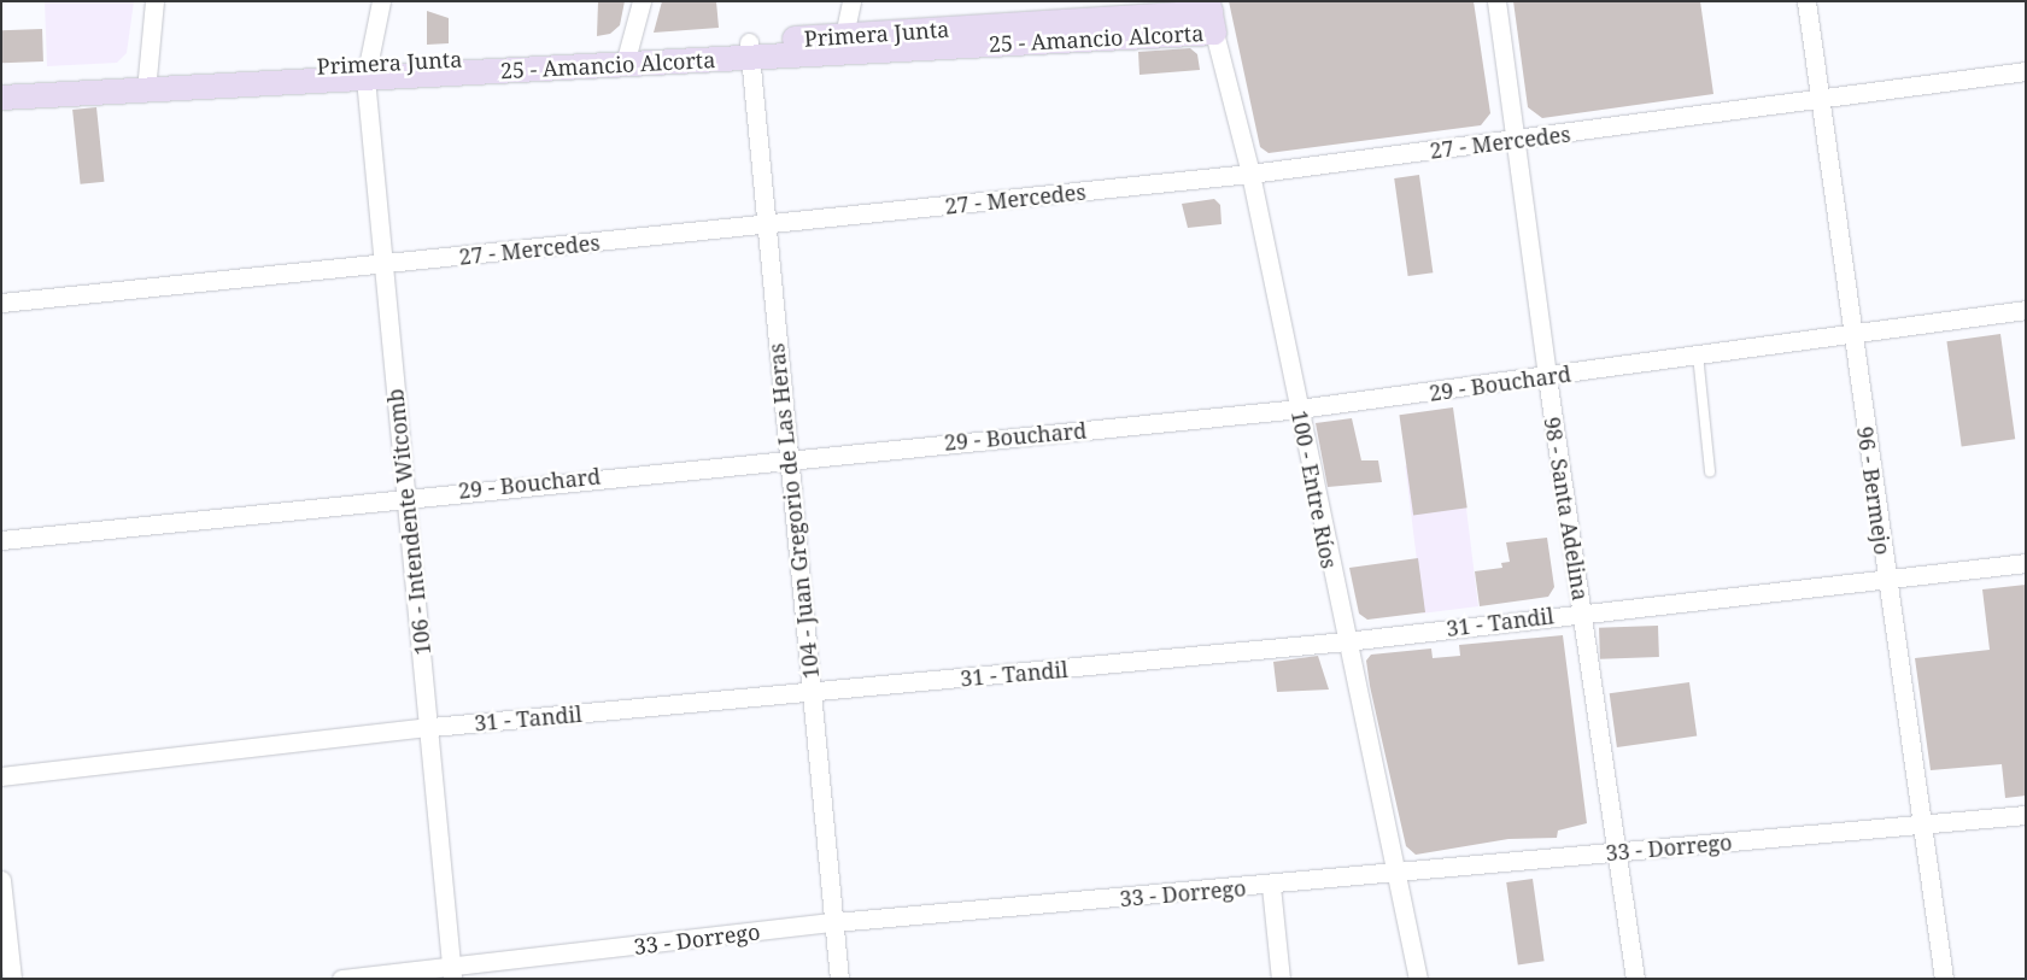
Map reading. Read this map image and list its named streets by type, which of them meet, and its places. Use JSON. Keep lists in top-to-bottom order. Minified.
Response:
{"streets":{"main road":["Primera Junta"],"street":["27 - Mercedes","29 - Bouchard","100 - Entre Ríos","96 - Bermejo","98 - Santa Adelina","104 - Juan Gregorio de Las Heras","106 - Intendente Witcomb","31 - Tandil","33 - Dorrego"]},"crossings":[["Primera Junta","100 - Entre Ríos"],["Primera Junta","104 - Juan Gregorio de Las Heras"],["Primera Junta","106 - Intendente Witcomb"],["27 - Mercedes","100 - Entre Ríos"],["27 - Mercedes","96 - Bermejo"],["27 - Mercedes","98 - Santa Adelina"],["27 - Mercedes","104 - Juan Gregorio de Las Heras"],["27 - Mercedes","106 - Intendente Witcomb"],["29 - Bouchard","100 - Entre Ríos"],["29 - Bouchard","96 - Bermejo"],["29 - Bouchard","98 - Santa Adelina"],["29 - Bouchard","104 - Juan Gregorio de Las Heras"],["29 - Bouchard","106 - Intendente Witcomb"],["100 - Entre Ríos","31 - Tandil"],["100 - Entre Ríos","33 - Dorrego"],["96 - Bermejo","31 - Tandil"],["96 - Bermejo","33 - Dorrego"],["98 - Santa Adelina","31 - Tandil"],["98 - Santa Adelina","33 - Dorrego"],["104 - Juan Gregorio de Las Heras","31 - Tandil"],["104 - Juan Gregorio de Las Heras","33 - Dorrego"],["106 - Intendente Witcomb","31 - Tandil"],["106 - Intendente Witcomb","33 - Dorrego"]]}
